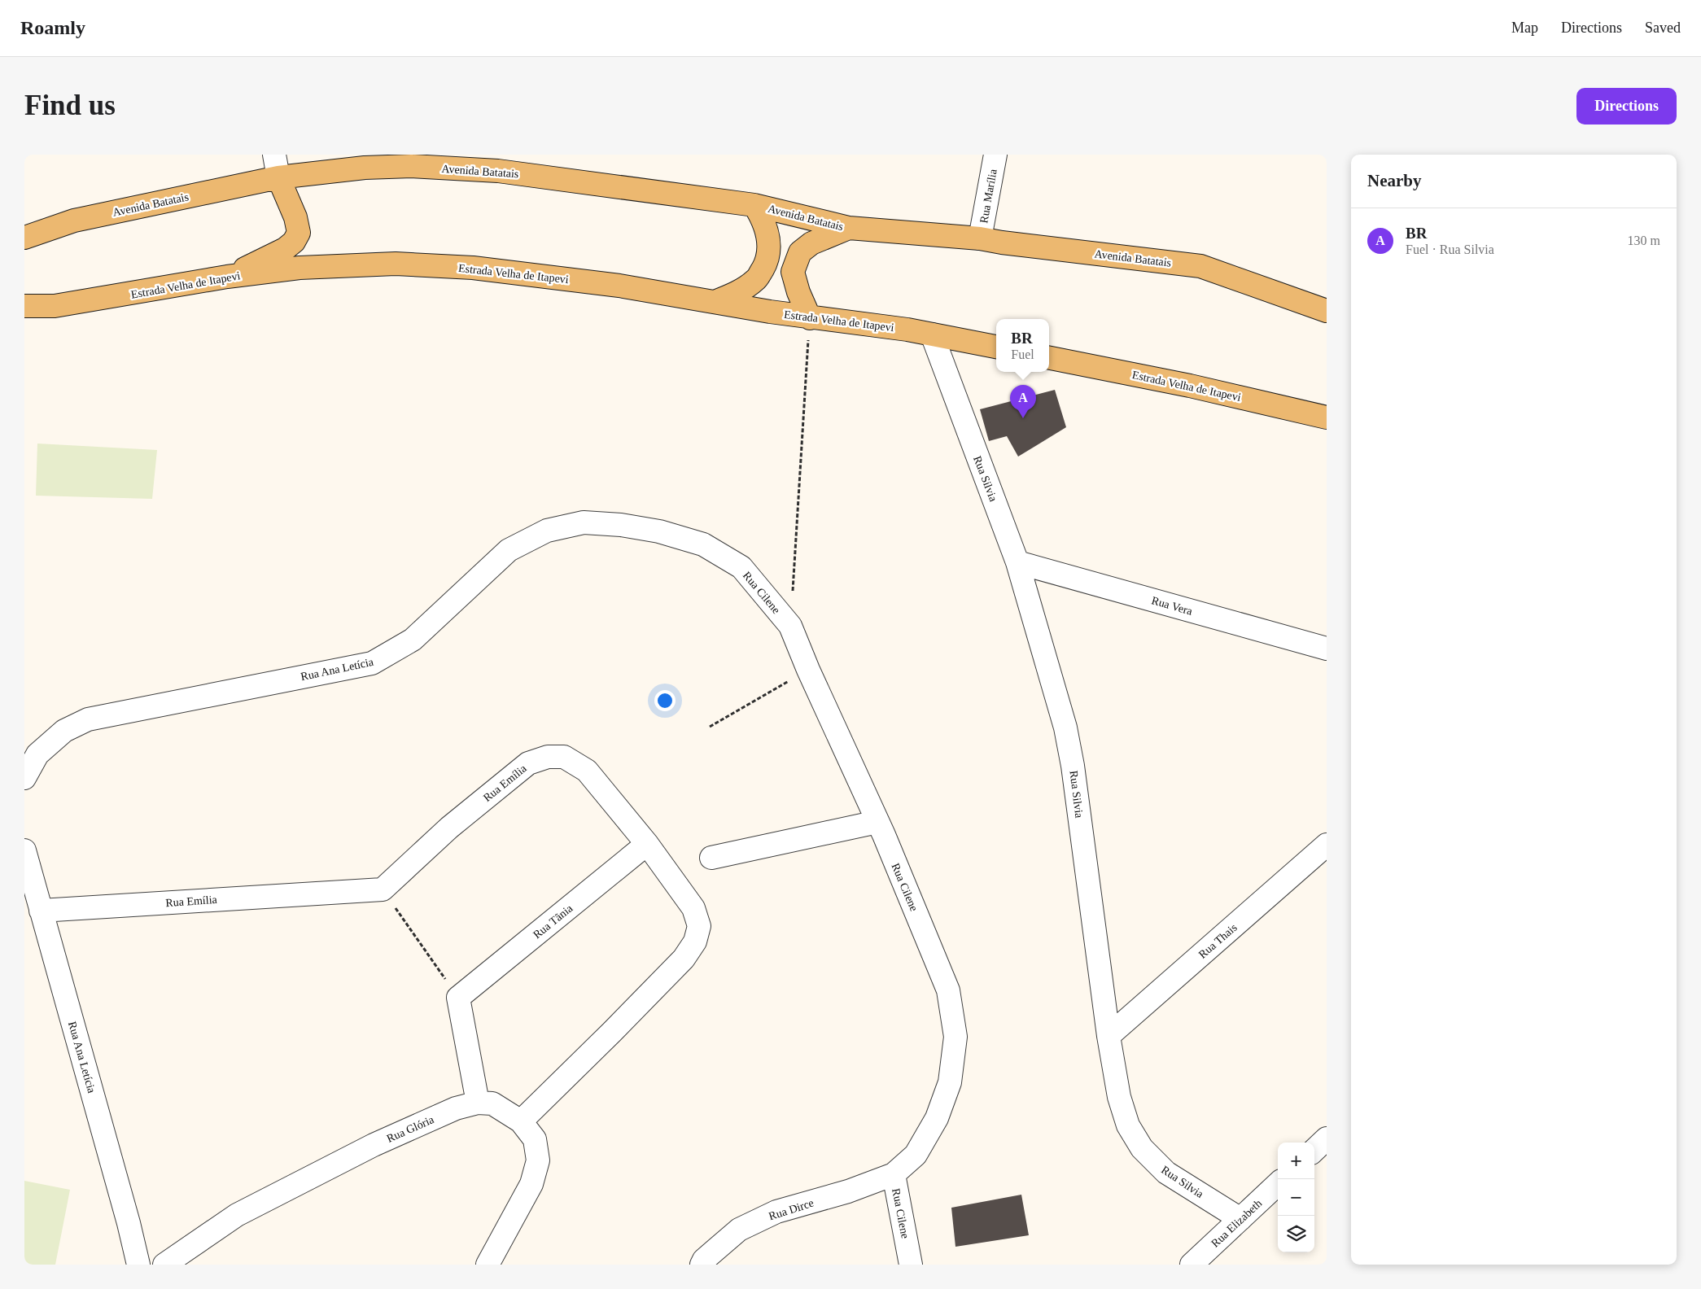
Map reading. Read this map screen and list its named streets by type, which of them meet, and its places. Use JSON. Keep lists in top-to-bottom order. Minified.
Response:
{"streets":{"main road":["Avenida Batatais","Estrada Velha de Itapevi"],"street":["Rua Marília","Rua Silvia","Rua Cilene","Rua Vera","Rua Ana Letícia","Rua Emília","Rua Tãnia","Rua Thais","Rua Glória","Rua Dirce","Rua Elizabeth"]},"crossings":[["Avenida Batatais","Rua Marília"],["Estrada Velha de Itapevi","Rua Silvia"],["Rua Silvia","Rua Vera"],["Rua Silvia","Rua Thais"],["Rua Silvia","Rua Elizabeth"],["Rua Cilene","Rua Ana Letícia"],["Rua Cilene","Rua Dirce"],["Rua Ana Letícia","Rua Emília"],["Rua Emília","Rua Tãnia"],["Rua Emília","Rua Glória"]],"page":{"header":"Roamly","nav":["Map","Directions","Saved"],"buttons":"Directions","title":"Find us","heading":"Nearby","list":[{"mark":"A","name":"BR","note":"Fuel · Rua Silvia","value":"130 m"}],"popup":["BR","Fuel"],"pins":"A","map_buttons":["+","−"]}}
